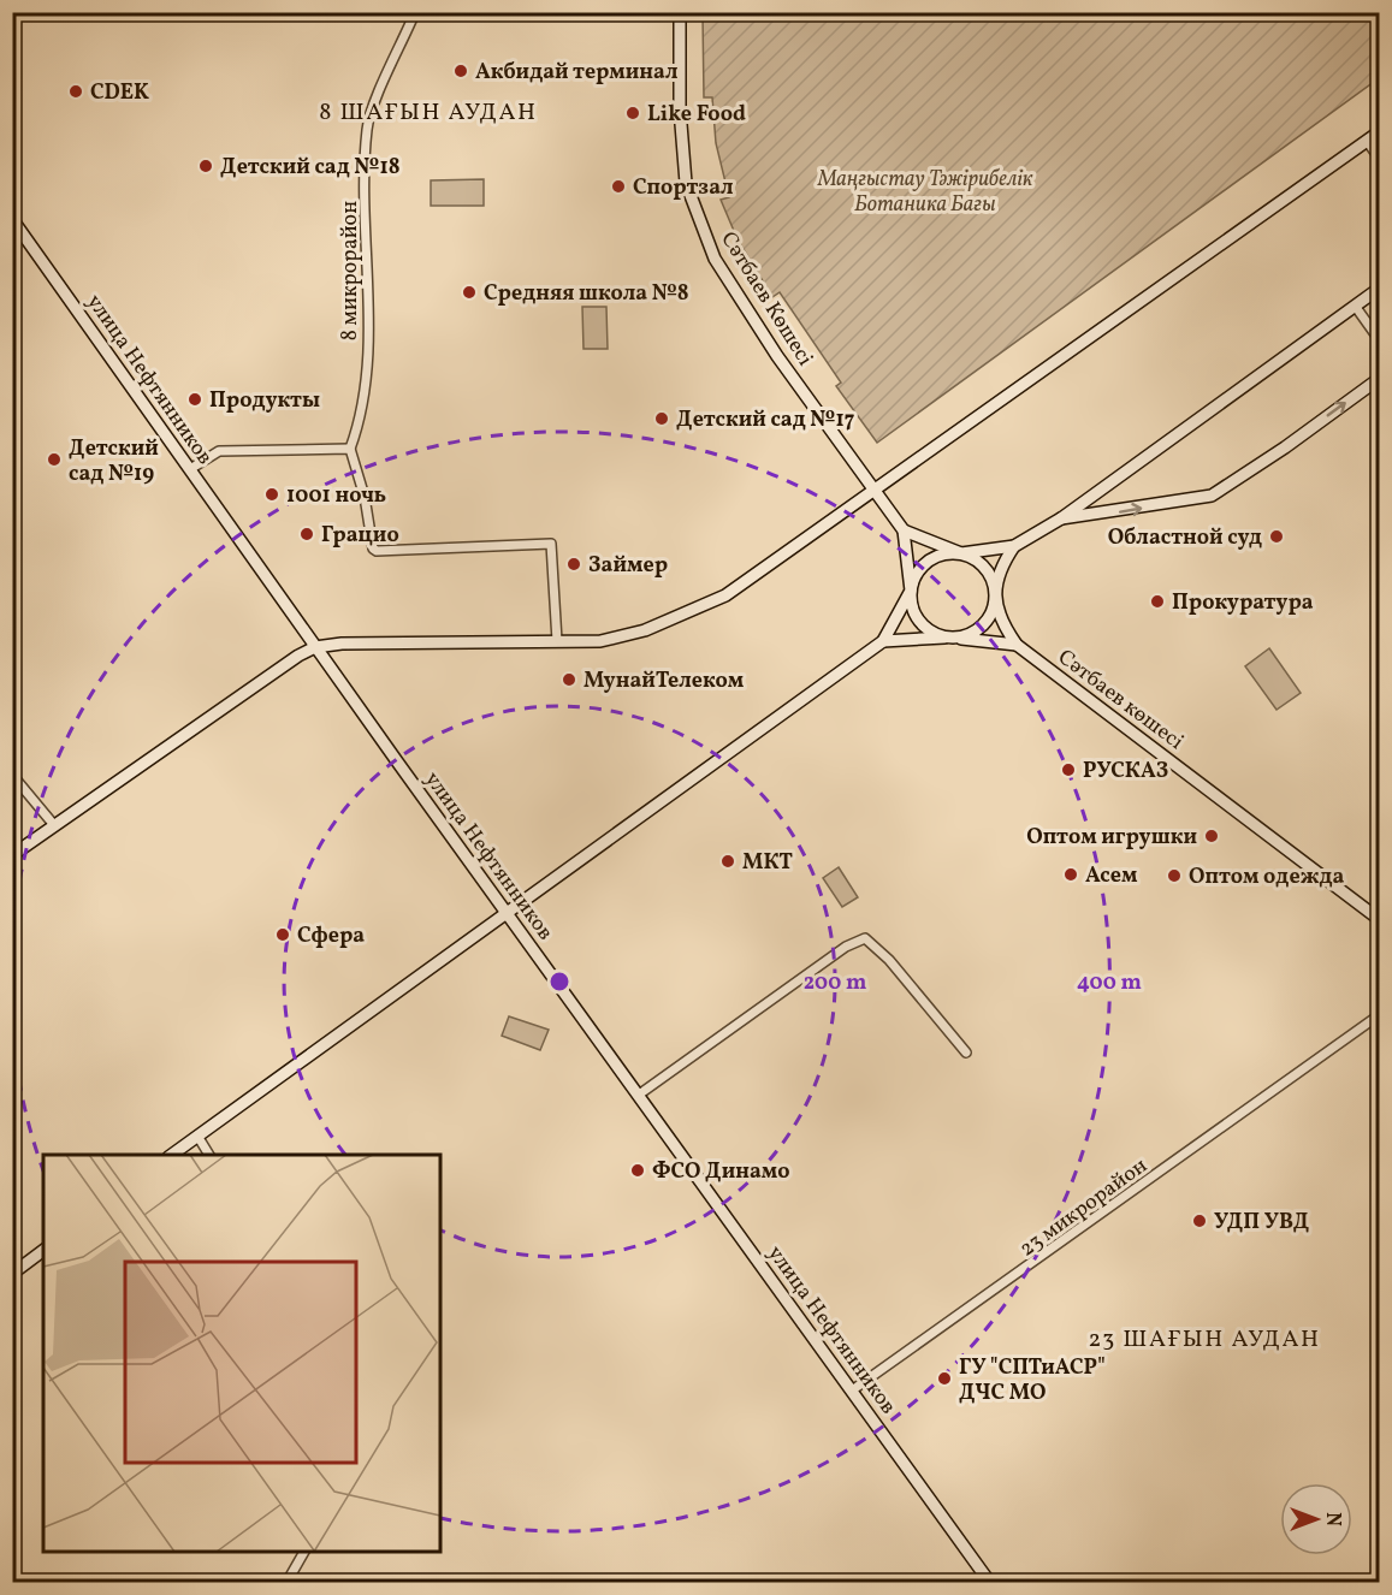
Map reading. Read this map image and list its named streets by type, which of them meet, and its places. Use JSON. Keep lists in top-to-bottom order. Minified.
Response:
{"streets":{"main road":["Сәтбаев Көшесі","улица Нефтянников","Сәтбаев көшесі"],"street":["8 микрорайон","23 микрорайон"]},"crossings":[["Сәтбаев Көшесі","Сәтбаев көшесі"],["улица Нефтянников","23 микрорайон"]],"districts":["8 ШАҒЫН АУДАН","23 ШАҒЫН АУДАН"],"parks":["Маңғыстау Тәжірибелік Ботаника Бағы"],"places":["Акбидай терминал","CDEK","Like Food","Детский сад №18","Спортзал","Средняя школа №8","Продукты","Детский сад №17","Детский сад №19","1001 ночь","Грацио","Областной суд","Займер","Прокуратура","МунайТелеком","РУСКАЗ","Оптом игрушки","МКТ","Асем","Оптом одежда","Сфера","ФСО Динамо","УДП УВД","ГУ \"СПТиАСР\" ДЧС МО"],"north":"right","rings":["200 m","400 m"]}
